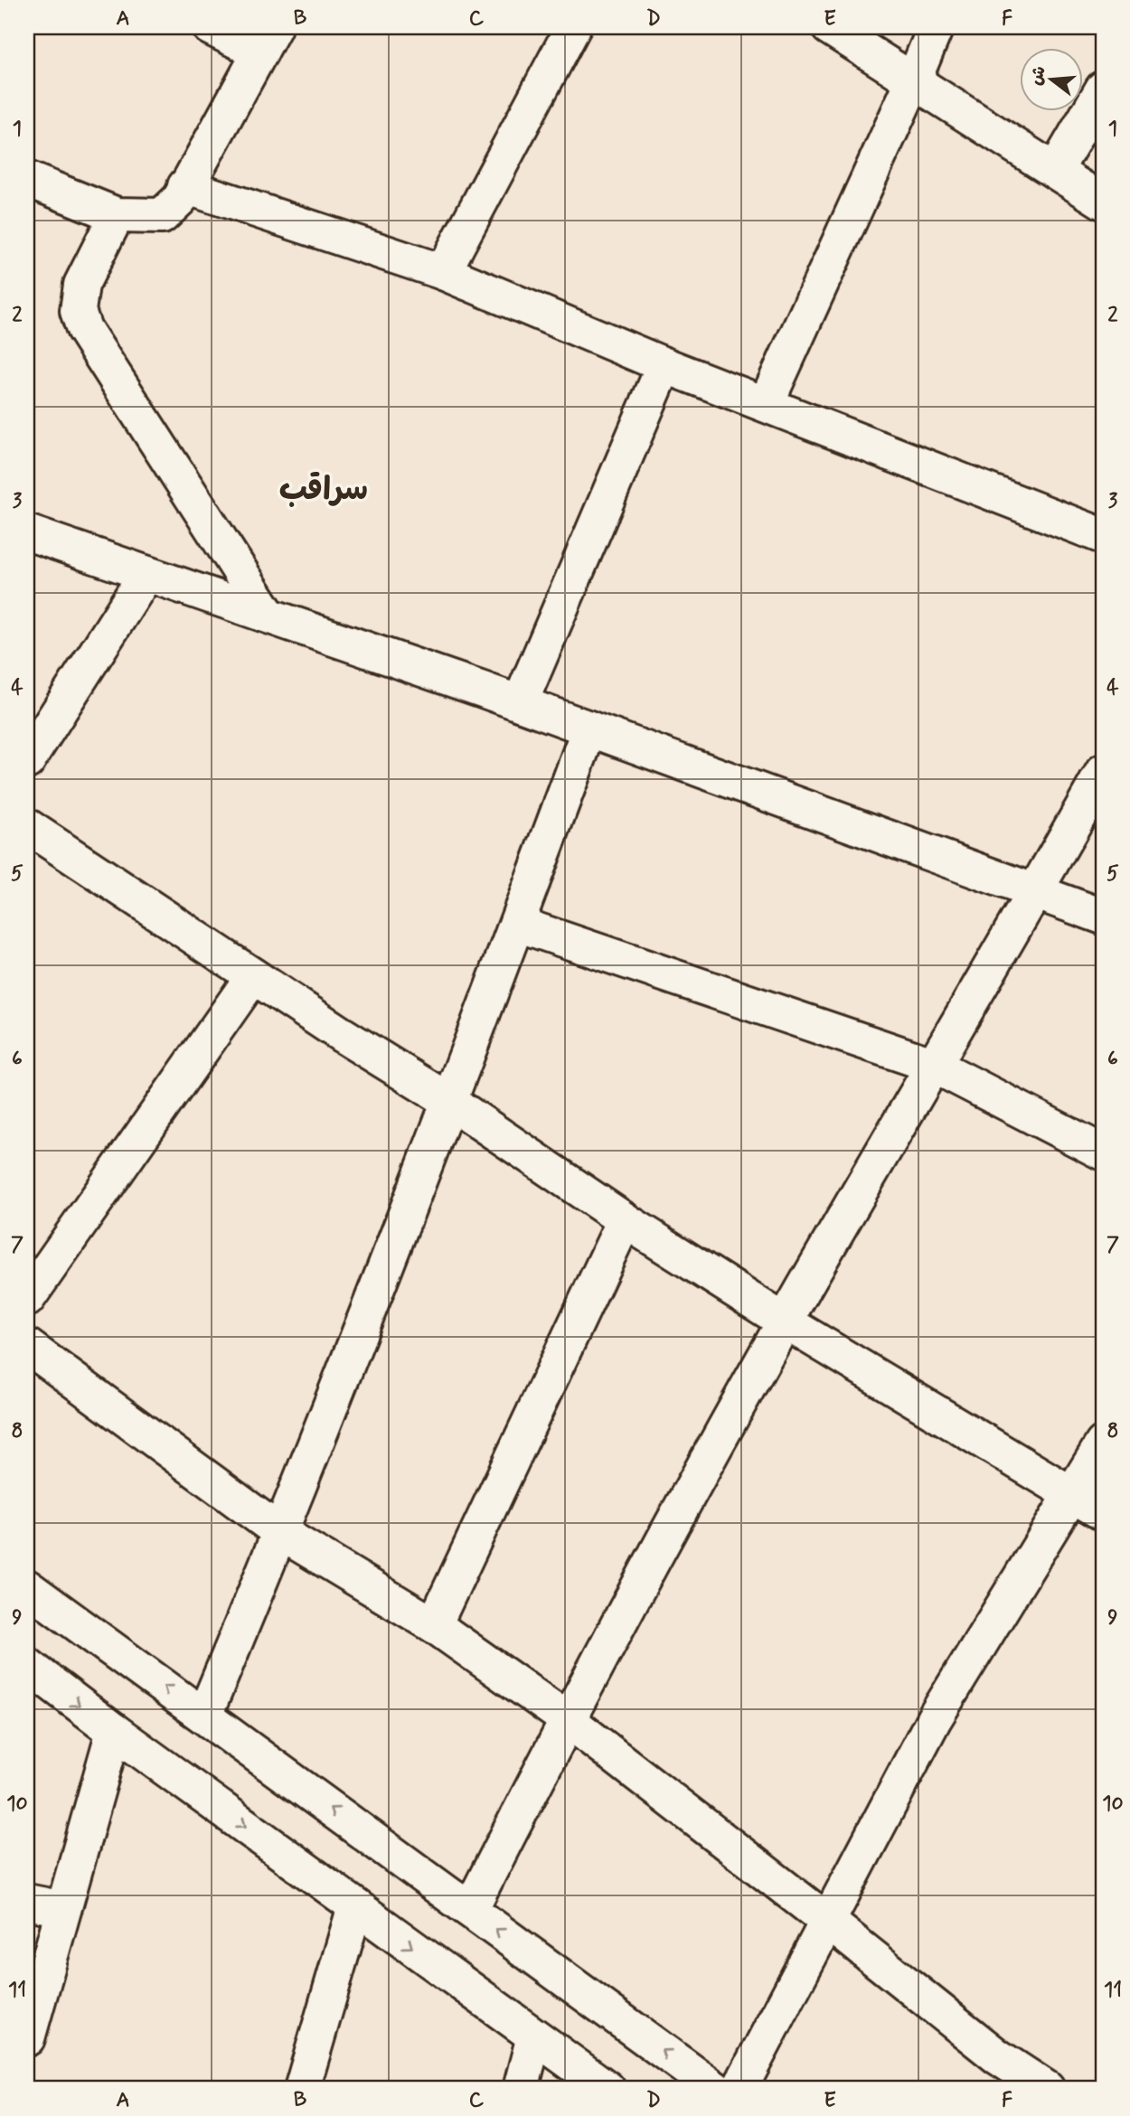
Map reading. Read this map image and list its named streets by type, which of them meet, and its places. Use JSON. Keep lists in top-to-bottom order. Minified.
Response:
{"districts":["سراقب"],"north":"left","grid":{"columns":["A","B","C","D","E","F"],"rows":["1","2","3","4","5","6","7","8","9","10","11"]}}
